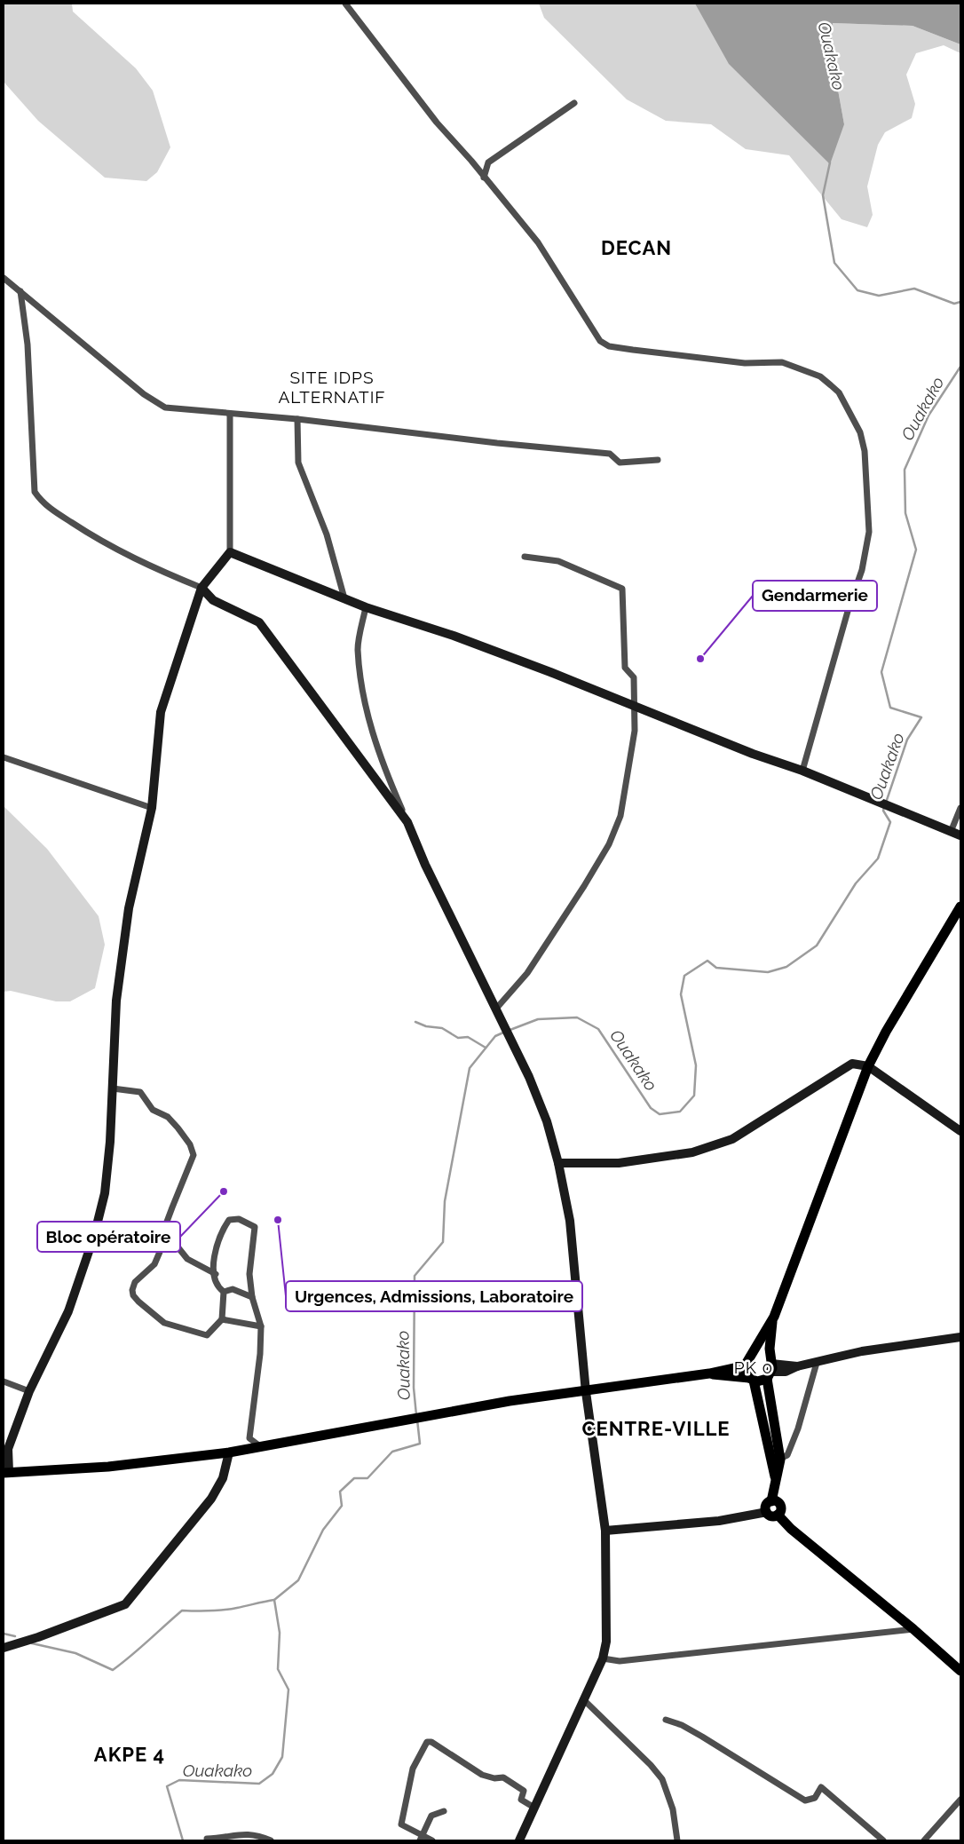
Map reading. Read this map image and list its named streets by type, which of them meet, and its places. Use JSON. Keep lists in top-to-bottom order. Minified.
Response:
{"districts":["DECAN","SITE IDPS ALTERNATIF","PK 0","CENTRE-VILLE","AKPE 4"],"water":["Ouakako"],"places":["Gendarmerie","Bloc opératoire","Urgences, Admissions, Laboratoire"]}
